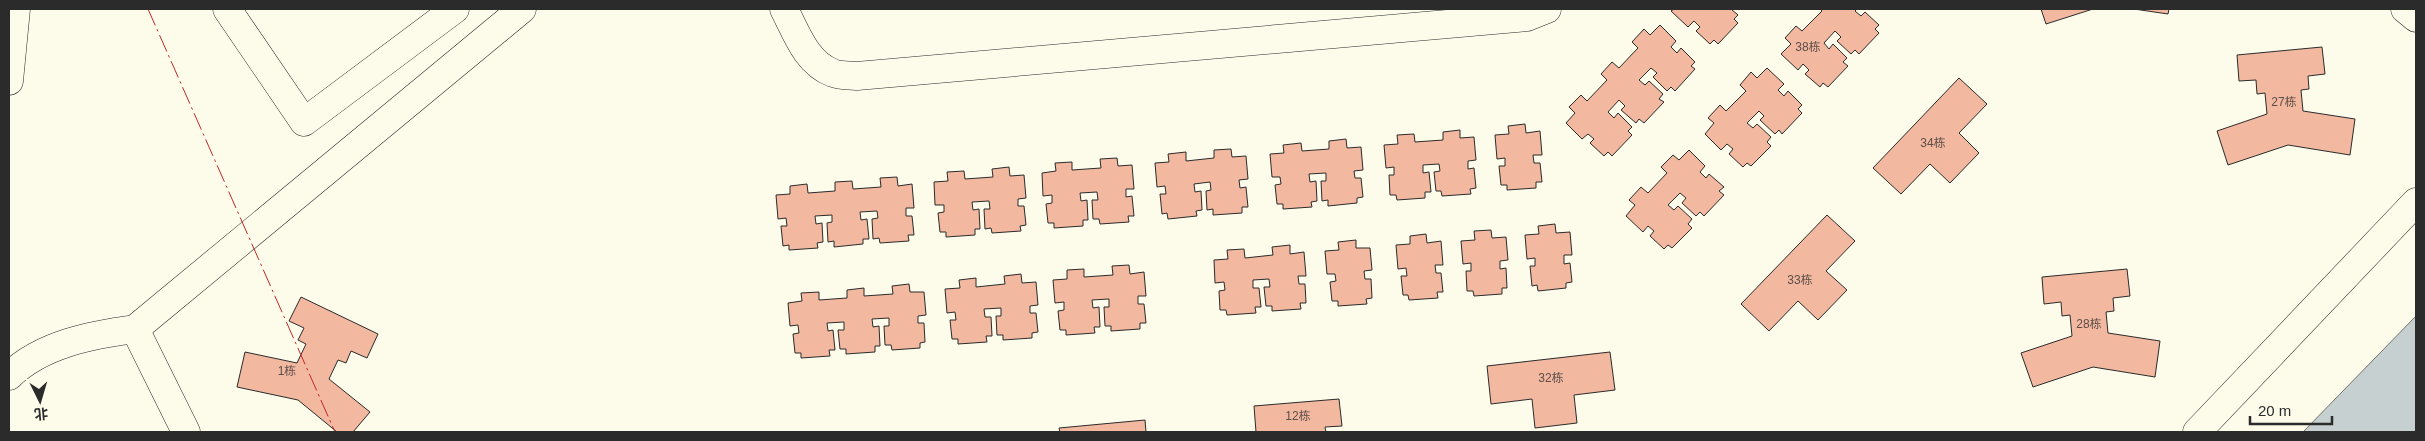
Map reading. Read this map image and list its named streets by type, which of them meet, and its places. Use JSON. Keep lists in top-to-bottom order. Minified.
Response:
{"house_numbers":["38栋","27栋","34栋","33栋","28栋","1栋","32栋","12栋"],"scale_bar":"20 m","north":"bottom"}
